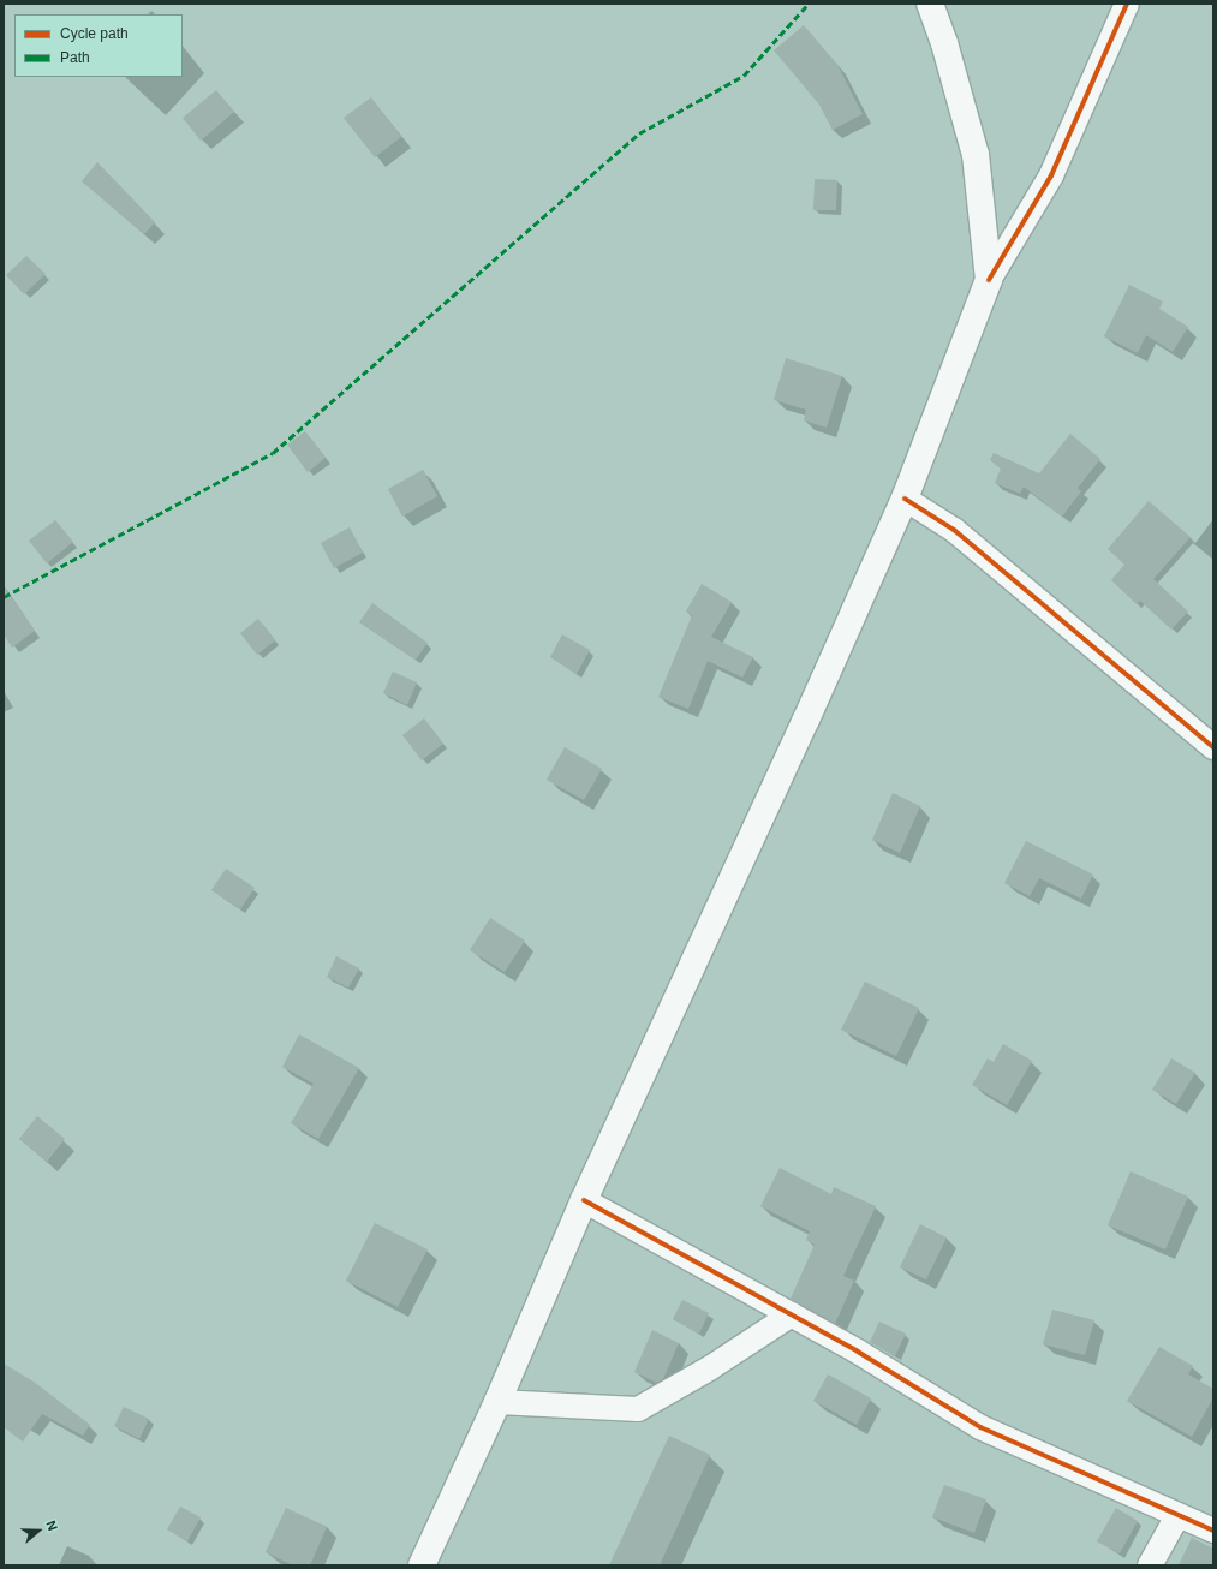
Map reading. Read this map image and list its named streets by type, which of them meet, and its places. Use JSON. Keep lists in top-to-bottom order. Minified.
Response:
{"legend":["Cycle path","Path"],"north":"right"}
